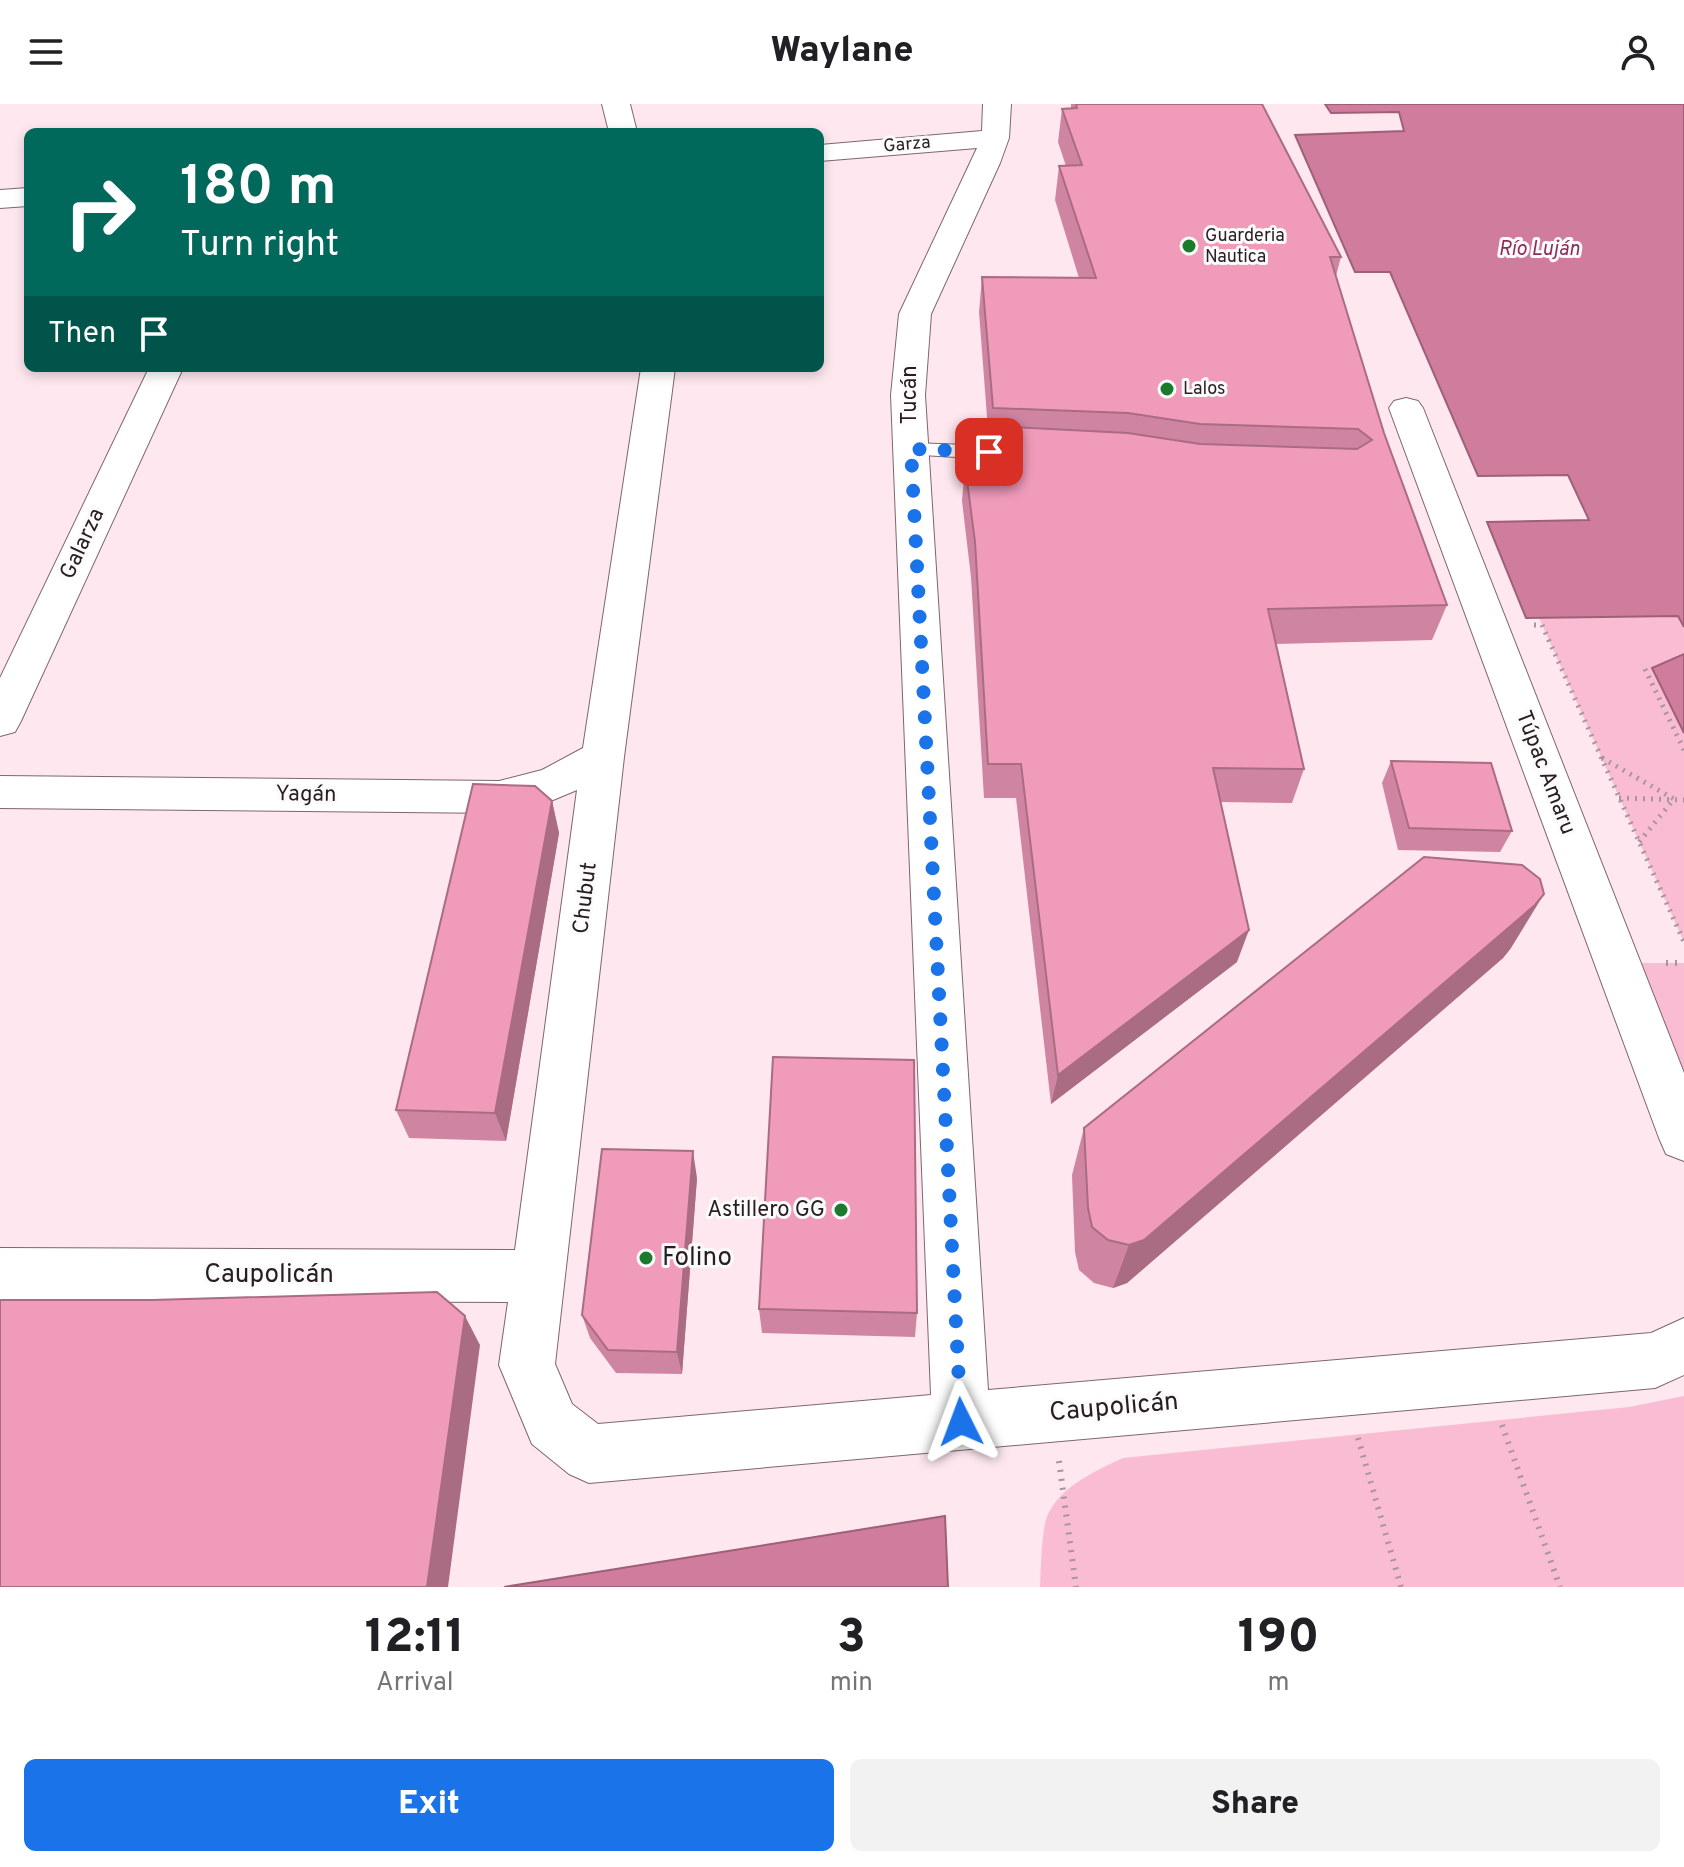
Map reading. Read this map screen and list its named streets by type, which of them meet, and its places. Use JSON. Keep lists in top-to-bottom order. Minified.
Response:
{"streets":{"street":["Garza","Tucán","Galarza","Túpac Amaru","Yagán","Chubut","Caupolicán"]},"crossings":[["Garza","Tucán"],["Tucán","Caupolicán"],["Yagán","Chubut"],["Chubut","Caupolicán"]],"water":["Río Luján"],"places":["Guarderia Nautica","Lalos","Astillero GG","Folino"],"page":{"header":"Waylane","turn":["180 m","Turn right"],"then":"Then","eta":["12:11","Arrival","3","min","190","m"],"buttons":["Exit","Share"]}}
